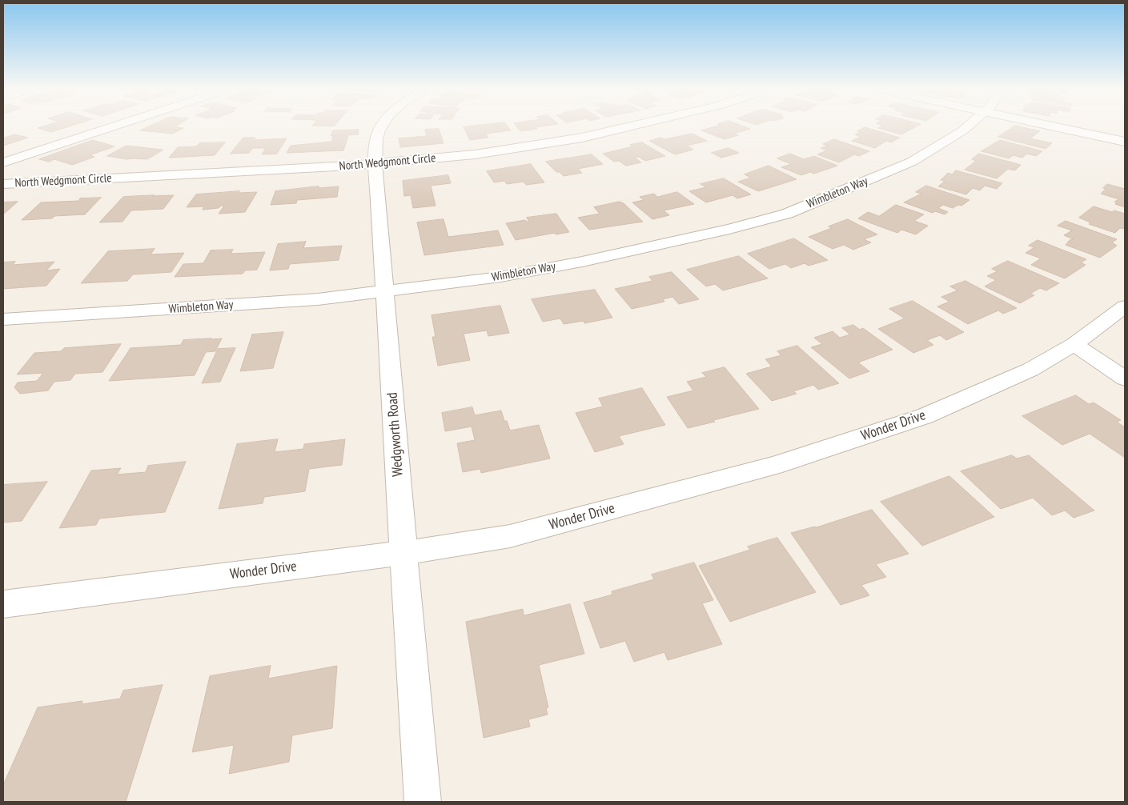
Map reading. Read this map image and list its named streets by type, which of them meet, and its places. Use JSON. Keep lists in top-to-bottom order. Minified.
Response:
{"streets":{"street":["North Wedgmont Circle","Wimbleton Way","Wonder Drive","Wedgworth Road"]},"crossings":[["North Wedgmont Circle","Wedgworth Road"],["Wimbleton Way","Wedgworth Road"],["Wonder Drive","Wedgworth Road"]]}
